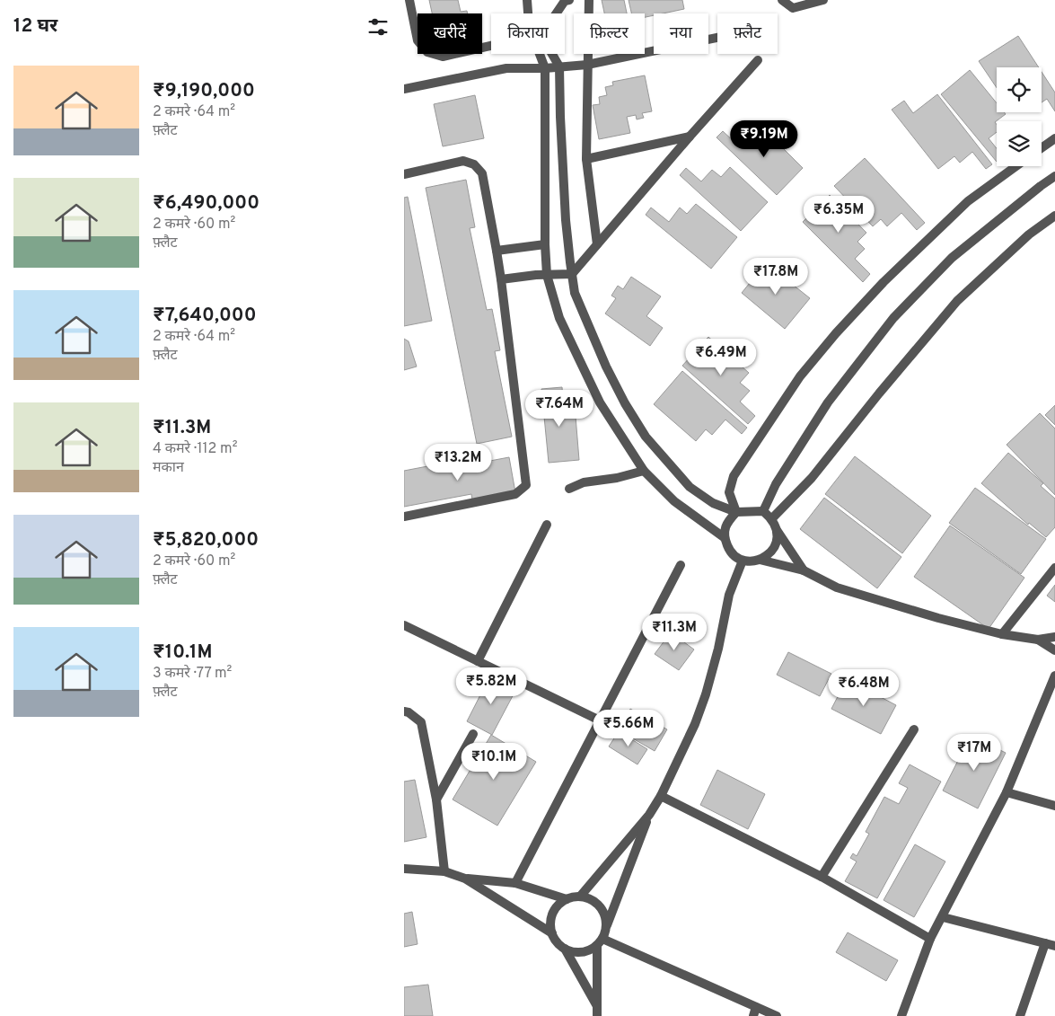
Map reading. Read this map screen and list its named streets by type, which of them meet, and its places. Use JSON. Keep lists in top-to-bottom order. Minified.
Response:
{"page":{"heading":"12 घर","chip":["खरीदें","किराया","फ़िल्टर","नया","फ़्लैट"],"list":[{"name":"₹9,190,000","note":"2 कमरे · 64 m² · फ़्लैट"},{"name":"₹6,490,000","note":"2 कमरे · 60 m² · फ़्लैट"},{"name":"₹7,640,000","note":"2 कमरे · 64 m² · फ़्लैट"},{"name":"₹11.3M","note":"4 कमरे · 112 m² · मकान"},{"name":"₹5,820,000","note":"2 कमरे · 60 m² · फ़्लैट"},{"name":"₹10.1M","note":"3 कमरे · 77 m² · फ़्लैट"}],"price":["₹9.19M","₹6.35M","₹17.8M","₹6.49M","₹7.64M","₹13.2M","₹11.3M","₹5.82M","₹6.48M","₹5.66M","₹17M","₹10.1M"]}}
